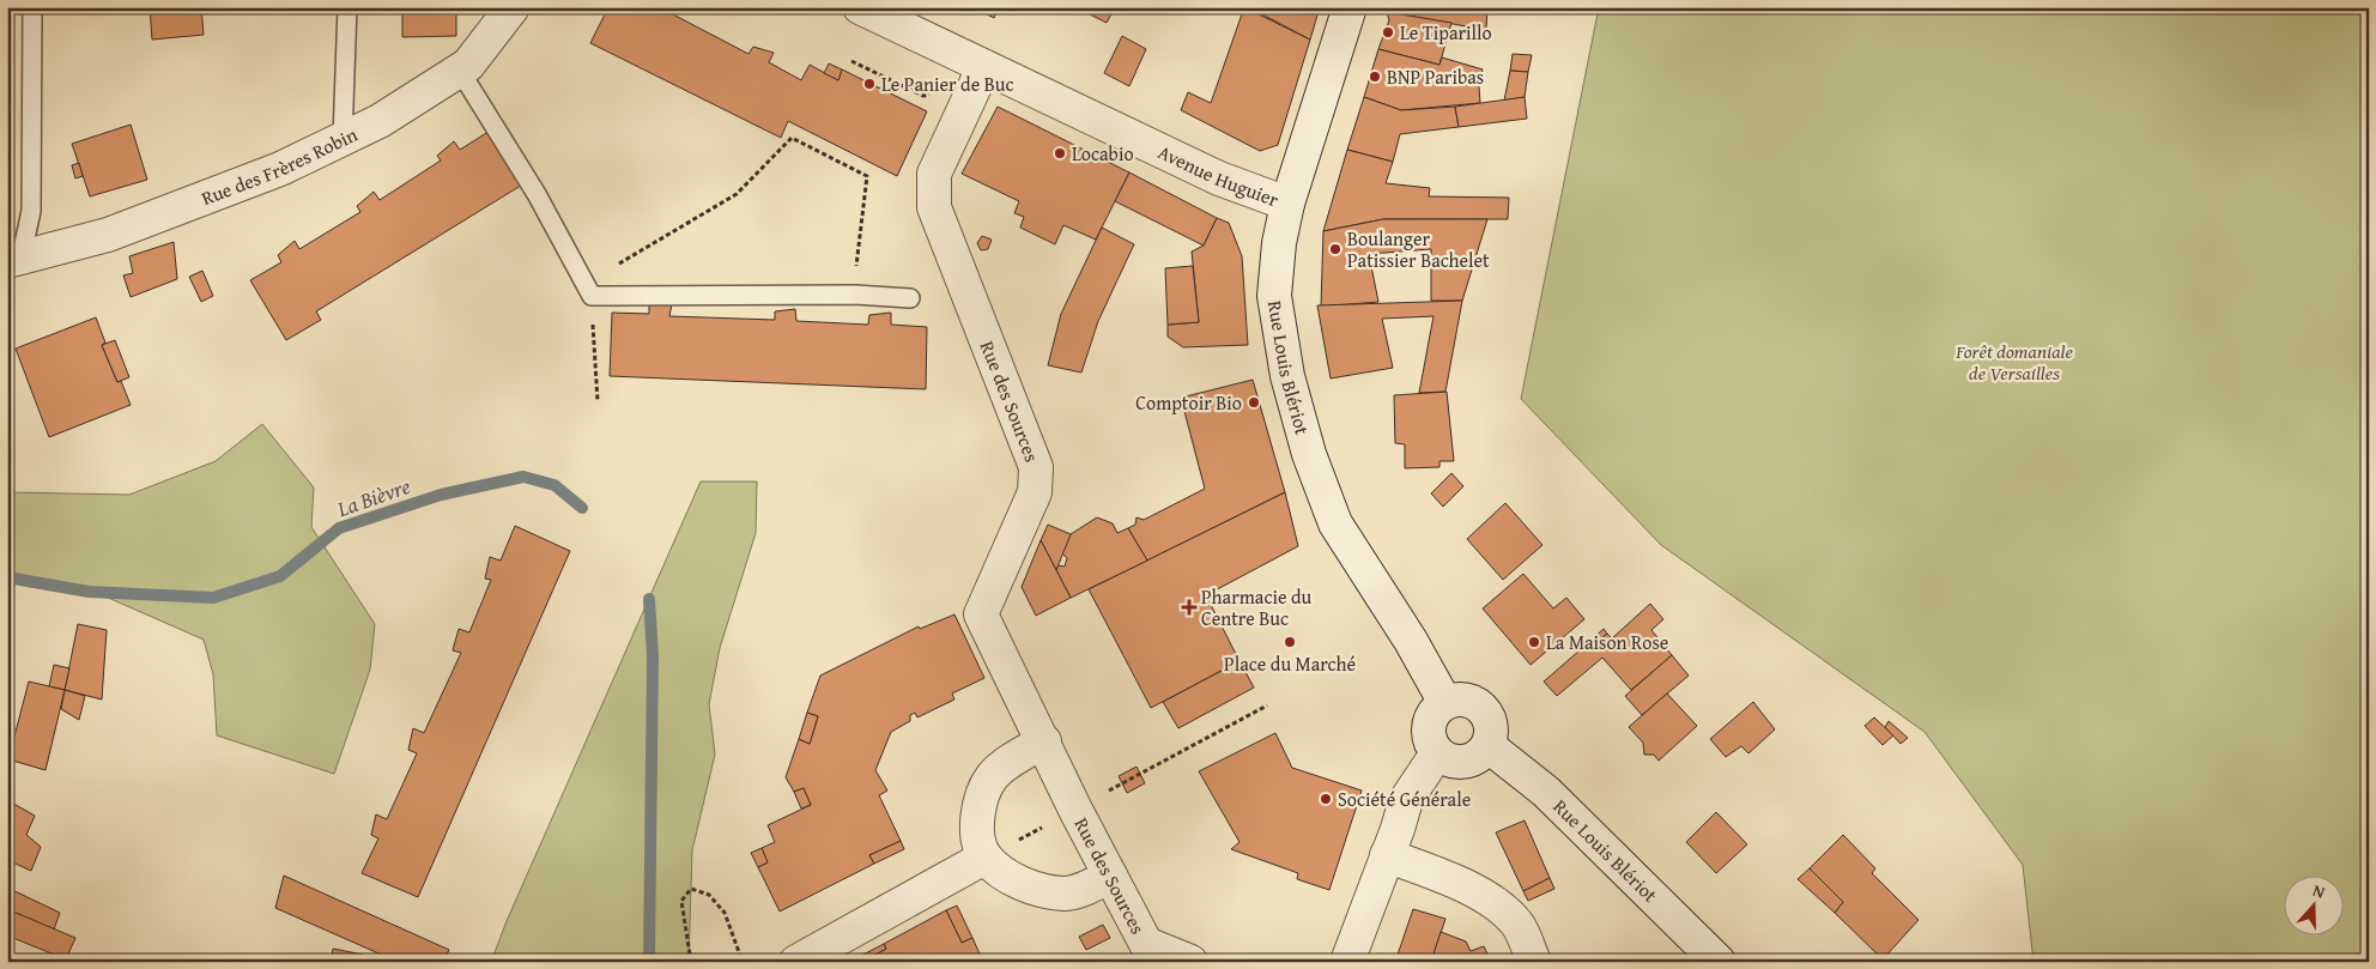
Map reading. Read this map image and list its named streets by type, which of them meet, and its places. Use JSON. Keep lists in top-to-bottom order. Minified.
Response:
{"streets":{"street":["Rue des Frères Robin","Avenue Huguier","Rue Louis Blériot","Rue des Sources"]},"crossings":[["Avenue Huguier","Rue Louis Blériot"],["Avenue Huguier","Rue des Sources"]],"water":["La Bièvre"],"parks":["Forêt domaniale de Versailles"],"places":{"other":["Le Tiparillo","BNP Paribas","Le Panier de Buc","Locabio","Boulanger Patissier Bachelet","Comptoir Bio","Place du Marché","La Maison Rose","Société Générale"],"health":["Pharmacie du Centre Buc"]},"north":"top"}
